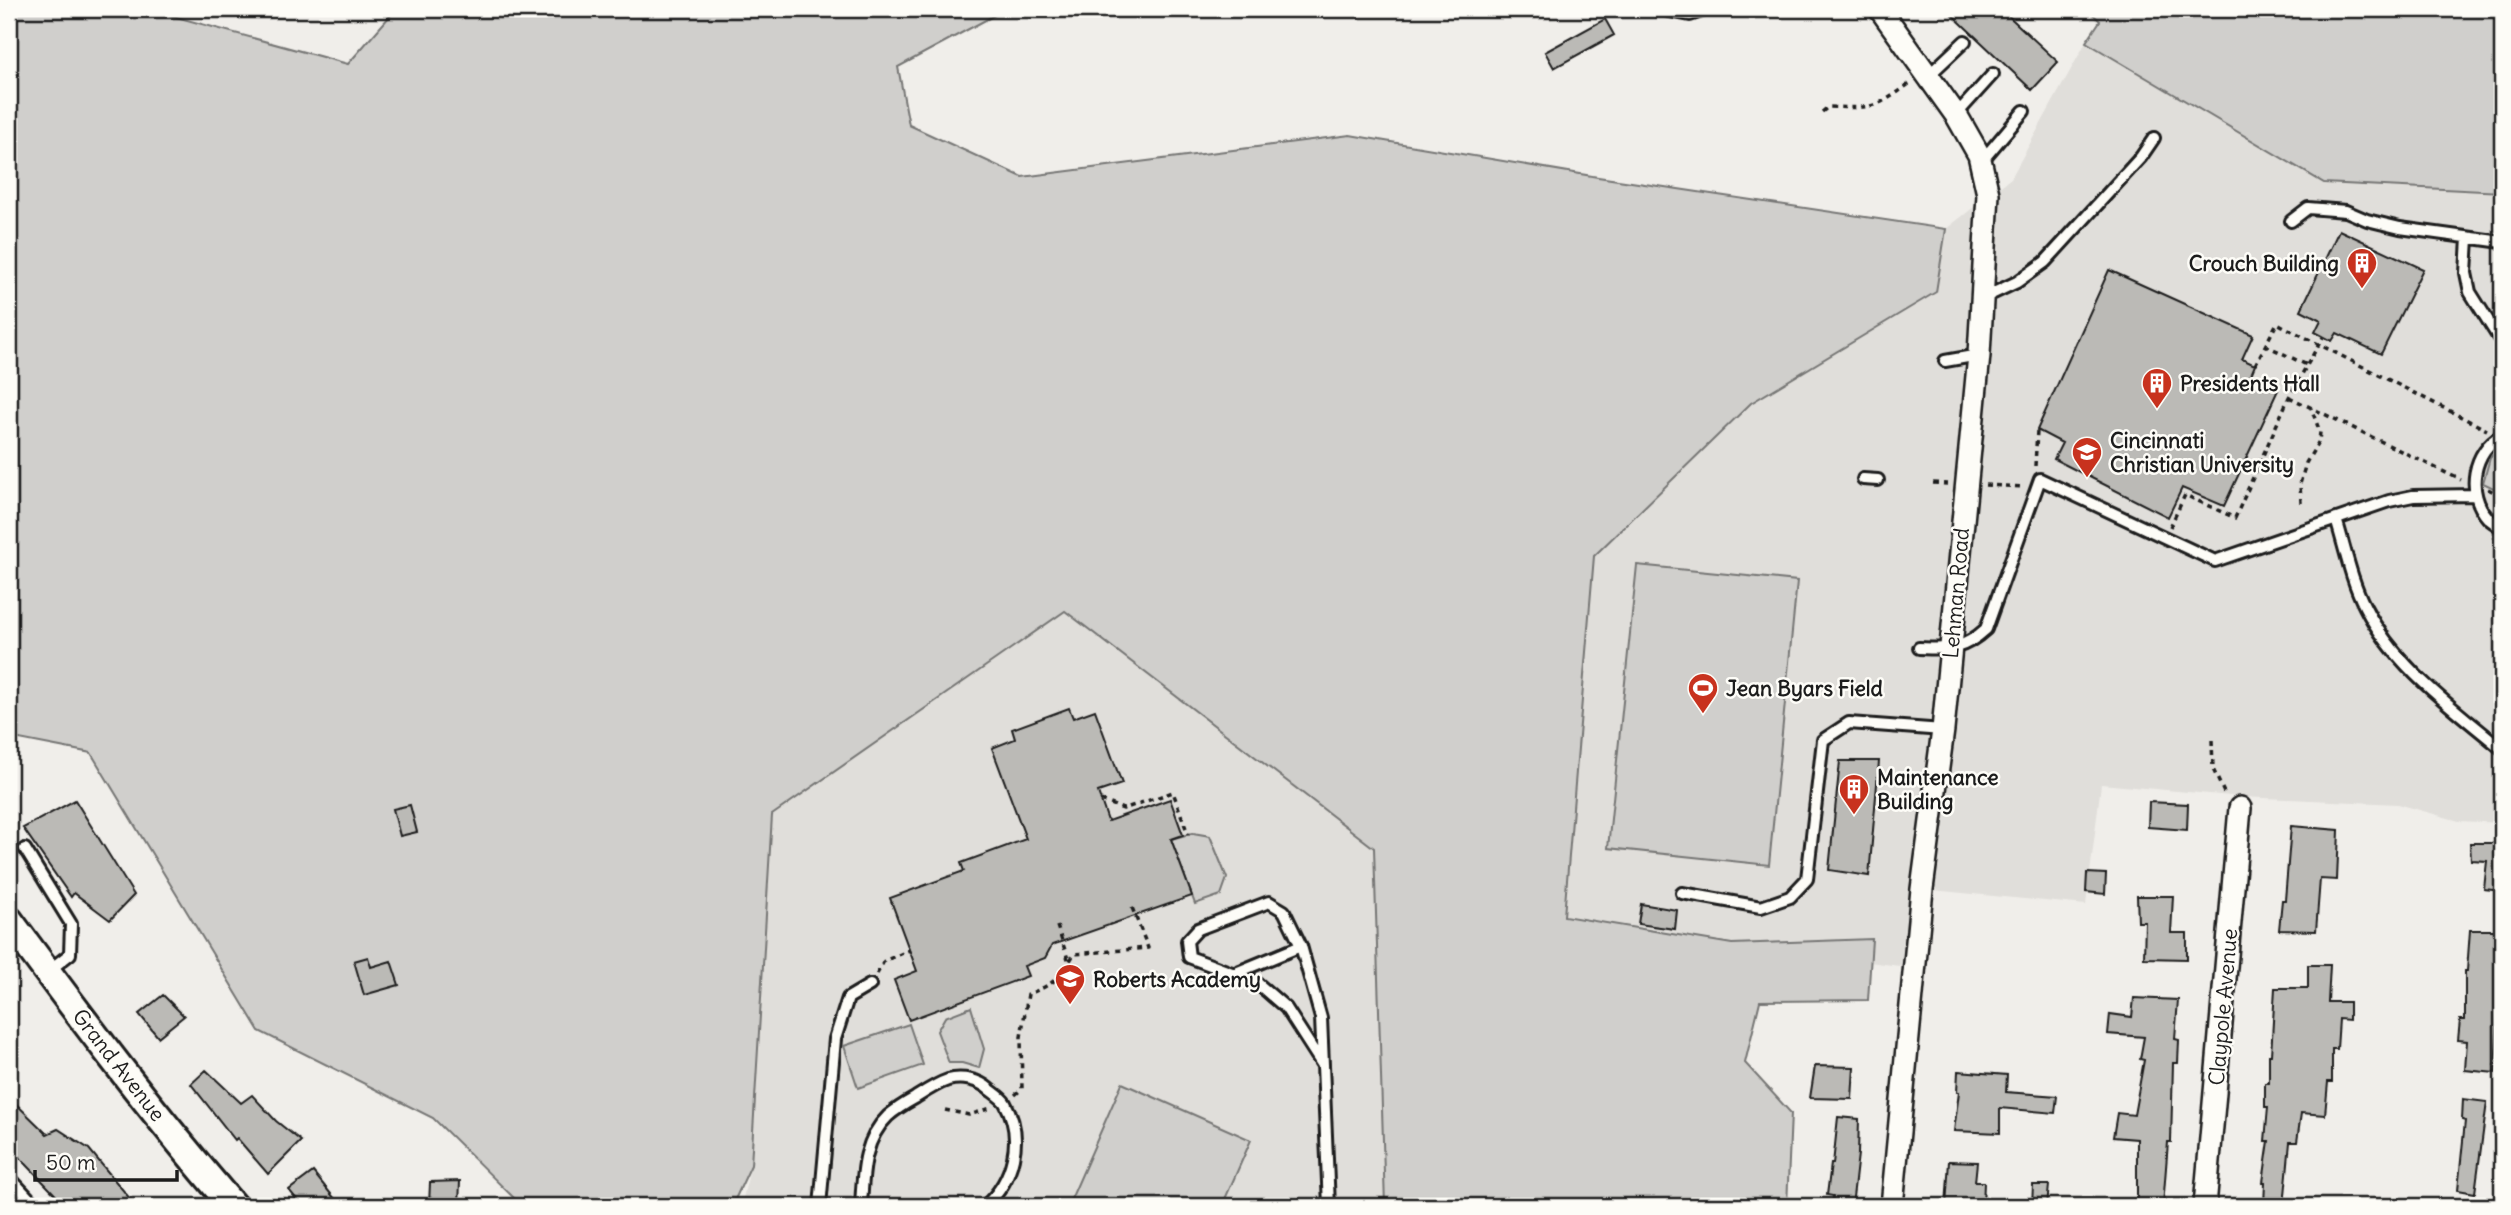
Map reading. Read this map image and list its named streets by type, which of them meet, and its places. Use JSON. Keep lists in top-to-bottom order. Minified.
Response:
{"streets":{"street":["Lehman Road","Claypole Avenue","Grand Avenue"]},"places":{"building":["Crouch Building","Presidents Hall","Maintenance Building"],"school or university":["Cincinnati Christian University","Roberts Academy"],"sports":["Jean Byars Field"]},"scale_bar":"50 m"}
